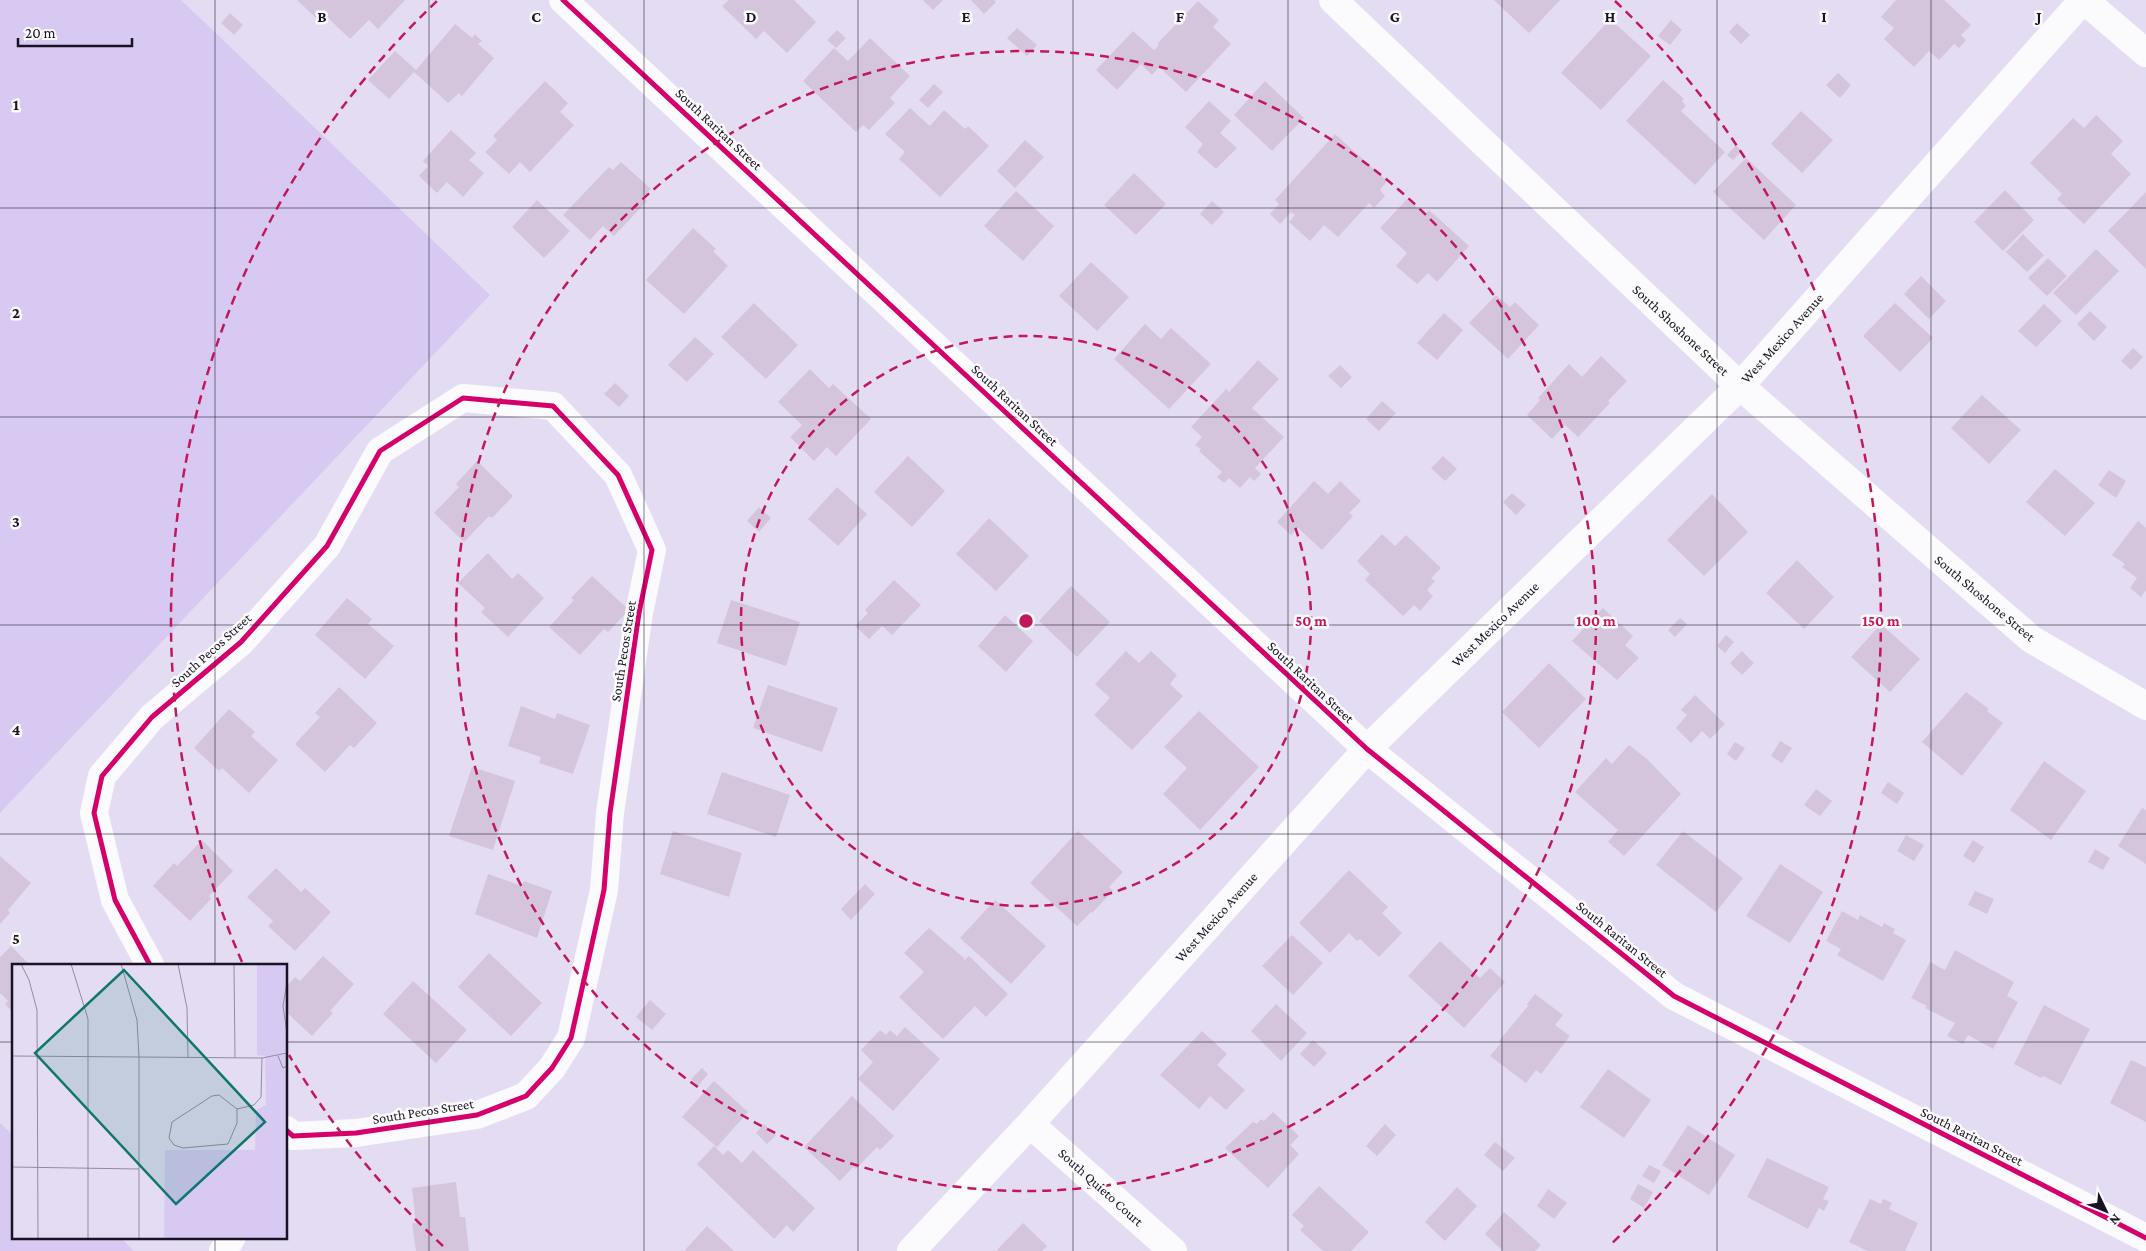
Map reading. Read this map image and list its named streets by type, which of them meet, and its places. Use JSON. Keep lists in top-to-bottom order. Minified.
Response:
{"streets":{"street":["South Raritan Street","South Shoshone Street","West Mexico Avenue","South Pecos Street","South Quieto Court"]},"crossings":[["South Raritan Street","West Mexico Avenue"],["South Shoshone Street","West Mexico Avenue"],["West Mexico Avenue","South Quieto Court"]],"scale_bar":"20 m","north":"bottom right","grid":{"columns":["B","C","D","E","F","G","H","I","J"],"rows":["1","2","3","4","5"]},"rings":["50 m","100 m","150 m"]}
